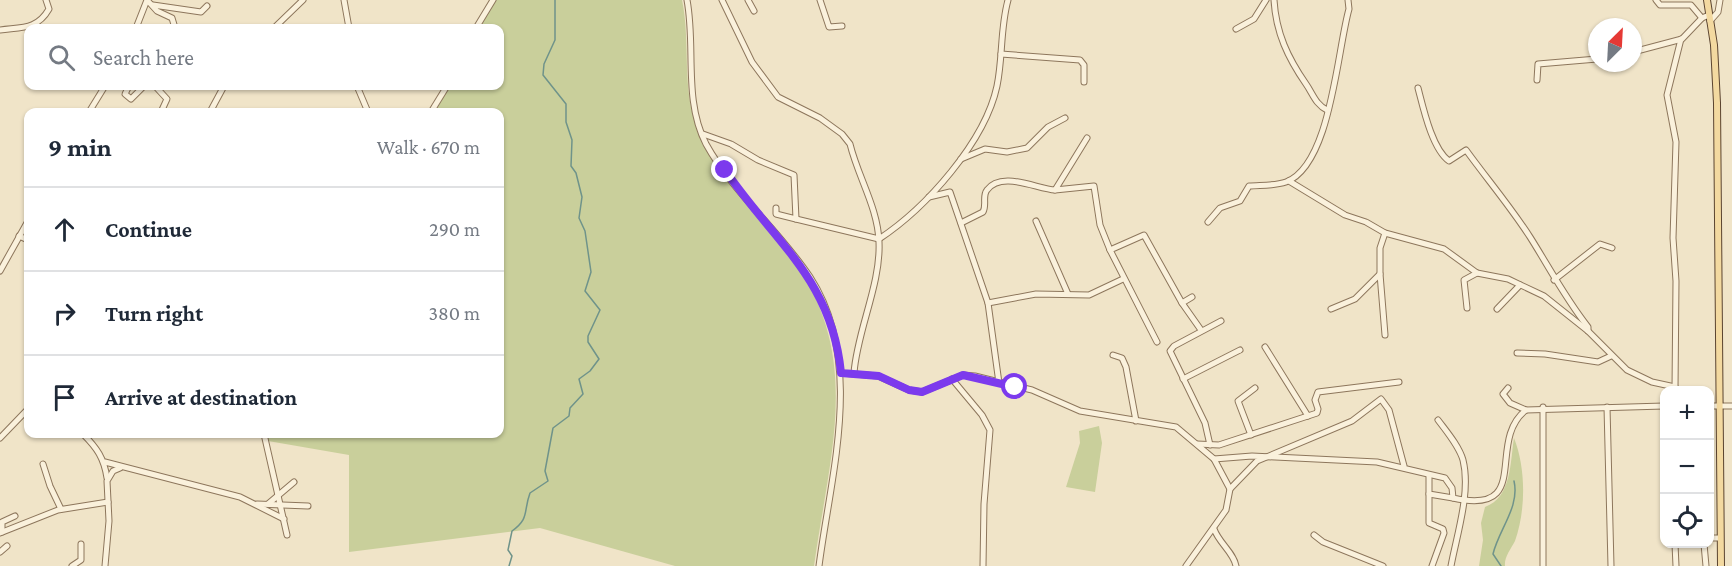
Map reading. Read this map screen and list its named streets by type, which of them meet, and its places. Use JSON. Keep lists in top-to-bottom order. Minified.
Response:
{"north":"top right","page":{"search":"Search here","heading":["9 min","Walk · 670 m"],"list":[["Continue","290 m"],["Turn right","380 m"],"Arrive at destination"],"map_buttons":["+","−"]}}
